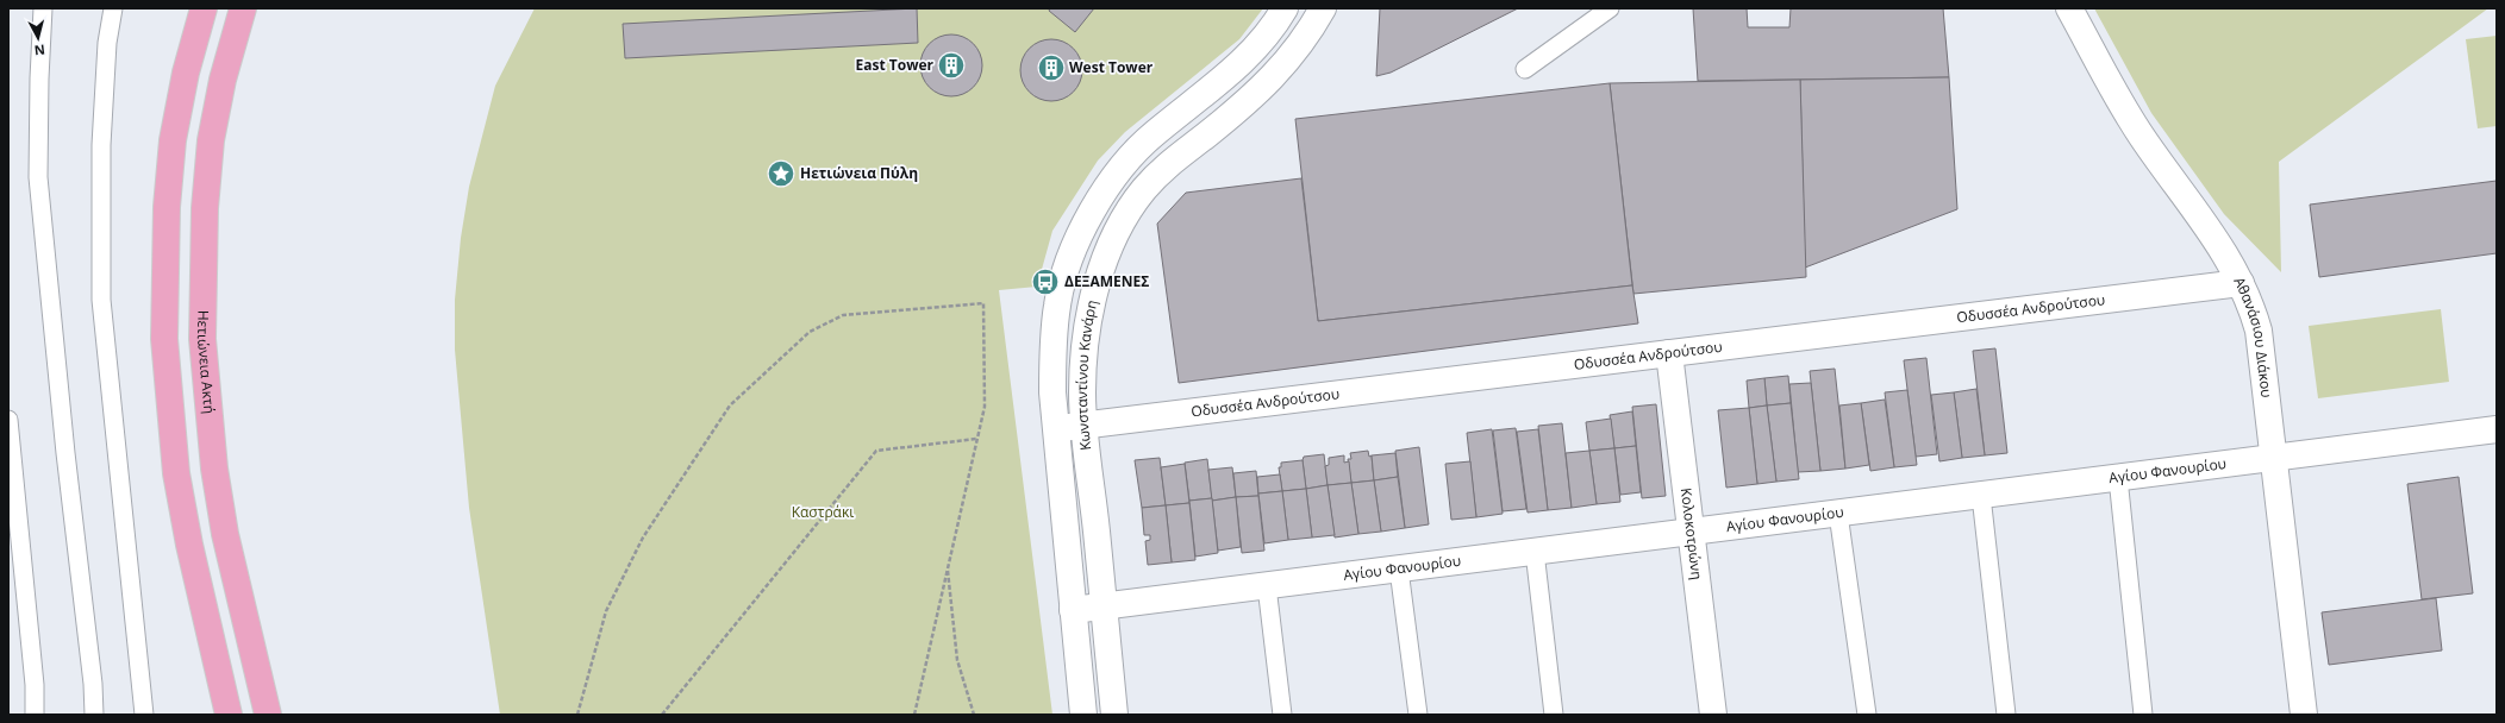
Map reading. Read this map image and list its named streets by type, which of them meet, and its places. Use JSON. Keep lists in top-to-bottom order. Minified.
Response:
{"streets":{"main road":["Ηετιώνεια Ακτή"],"street":["Οδυσσέα Ανδρούτσου","Αθανάσιου Διάκου","Κωνσταντίνου Κανάρη","Αγίου Φανουρίου","Κολοκοτρώνη"]},"crossings":[["Οδυσσέα Ανδρούτσου","Αθανάσιου Διάκου"],["Οδυσσέα Ανδρούτσου","Κωνσταντίνου Κανάρη"],["Οδυσσέα Ανδρούτσου","Κολοκοτρώνη"],["Αθανάσιου Διάκου","Αγίου Φανουρίου"],["Κωνσταντίνου Κανάρη","Αγίου Φανουρίου"],["Αγίου Φανουρίου","Κολοκοτρώνη"]],"parks":["Καστράκι"],"places":{"building":["East Tower","West Tower"],"place":["Ηετιώνεια Πύλη"],"bus stop":["ΔΕΞΑΜΕΝΕΣ"]},"north":"bottom"}
